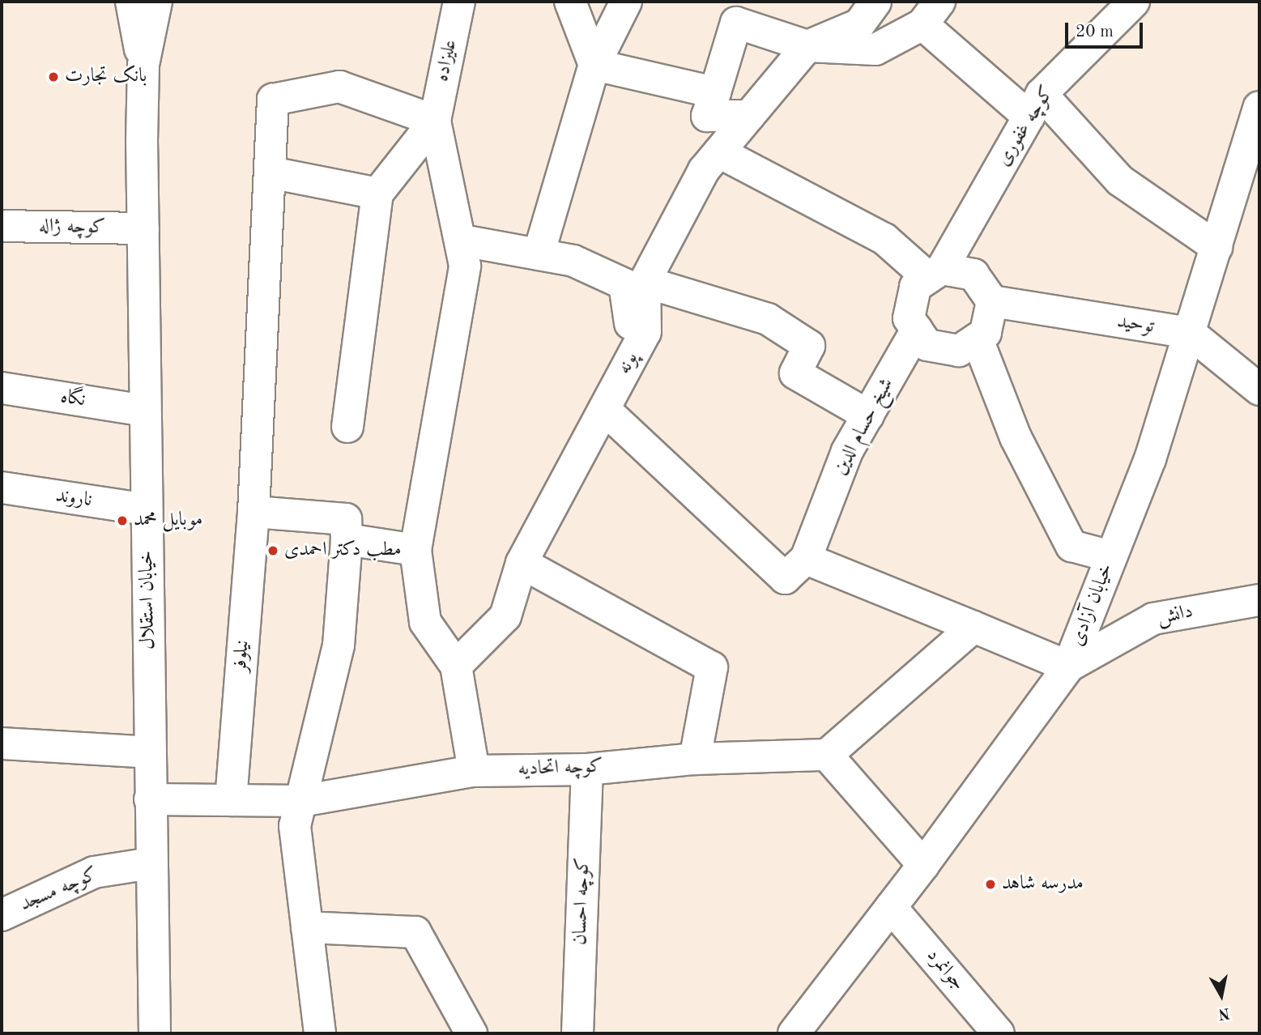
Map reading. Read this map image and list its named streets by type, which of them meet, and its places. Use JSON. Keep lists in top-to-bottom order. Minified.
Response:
{"streets":{"street":["علیزاده","کوچه غفوری","کوچه ژاله","توحید","پونه","نگاه","شیخ حسام الدین","ناروند","خیابان استقلال","خیابان آزادی","دانش","نیلوفر","کوچه اتحادیه","کوچه مسجد","کوچه احسان","جوانمرد"]},"crossings":[["علیزاده","نیلوفر"],["کوچه غفوری","توحید"],["کوچه غفوری","شیخ حسام الدین"],["کوچه ژاله","خیابان استقلال"],["توحید","شیخ حسام الدین"],["توحید","خیابان آزادی"],["نگاه","خیابان استقلال"],["ناروند","خیابان استقلال"],["خیابان استقلال","کوچه اتحادیه"],["خیابان استقلال","کوچه مسجد"],["خیابان آزادی","دانش"],["خیابان آزادی","جوانمرد"],["نیلوفر","کوچه اتحادیه"],["کوچه اتحادیه","کوچه احسان"]],"places":["بانک تجارت","موبایل محمد","مطب دکتر احمدی","مدرسه شاهد"],"scale_bar":"20 m","north":"bottom"}
